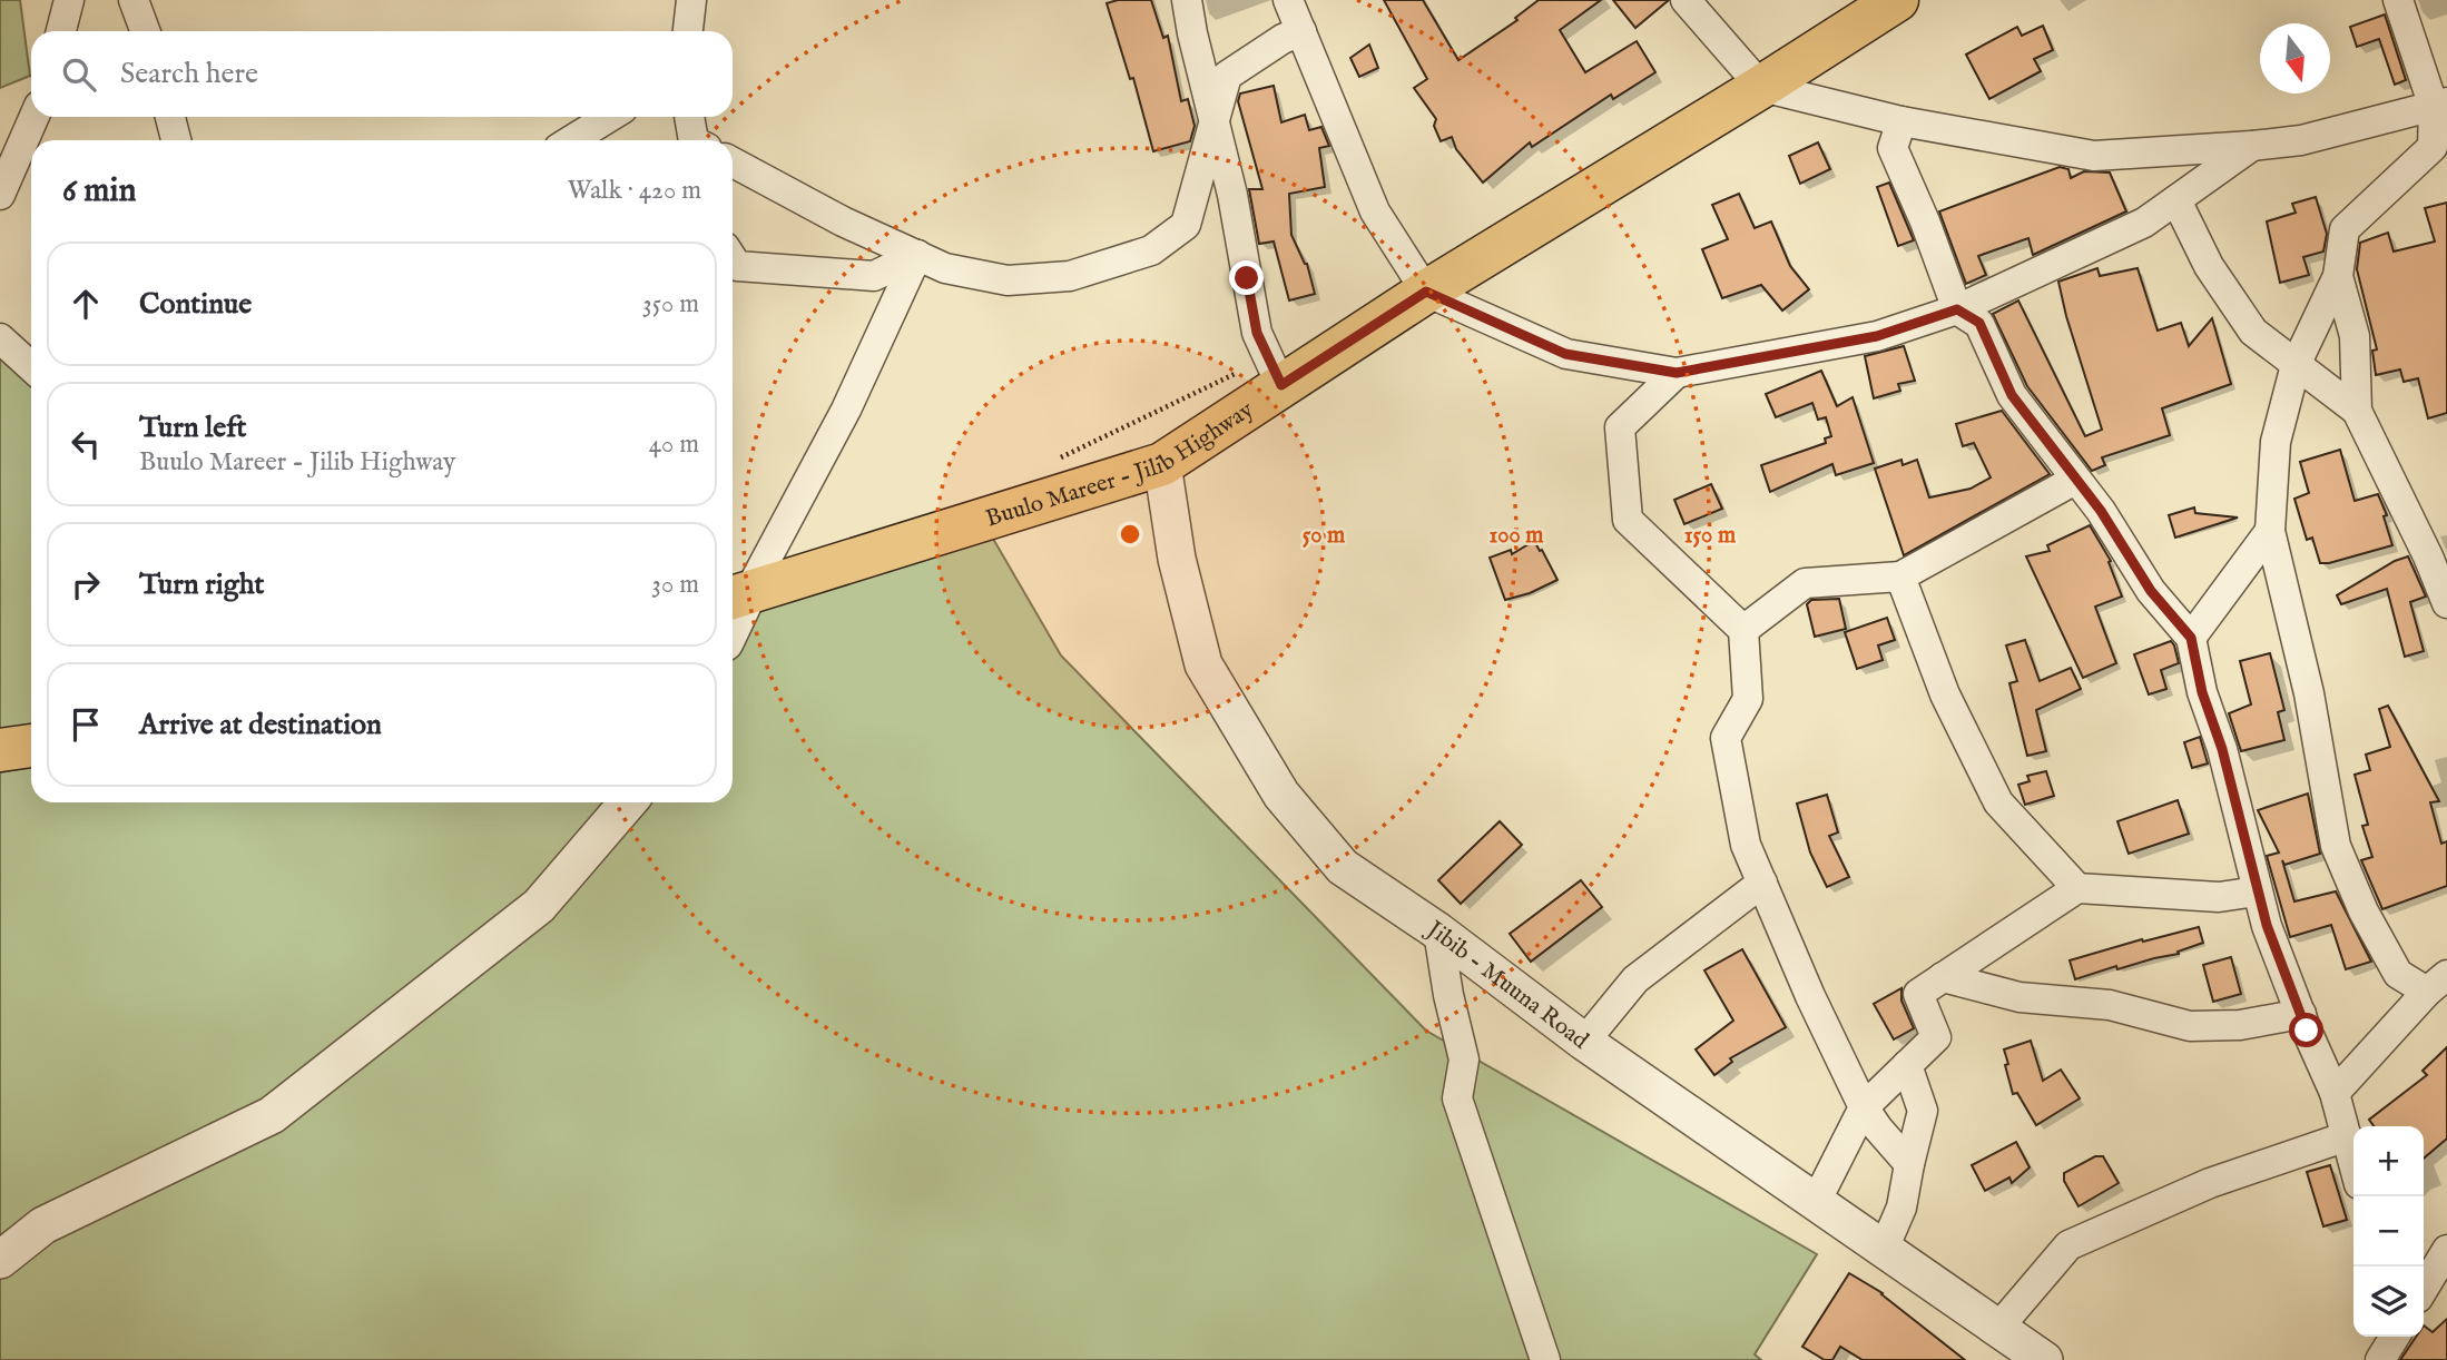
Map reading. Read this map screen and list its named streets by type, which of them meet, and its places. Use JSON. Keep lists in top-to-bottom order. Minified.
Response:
{"streets":{"main road":["Buulo Mareer - Jilib Highway"],"street":["Jibib - Muuna Road"]},"crossings":[["Buulo Mareer - Jilib Highway","Jibib - Muuna Road"]],"north":"bottom","page":{"search":"Search here","heading":["6 min","Walk · 420 m"],"list":[["Continue","350 m"],["Turn left","Buulo Mareer - Jilib Highway","40 m"],["Turn right","30 m"],"Arrive at destination"],"map_buttons":["+","−"]},"rings":["50 m","100 m","150 m"]}
